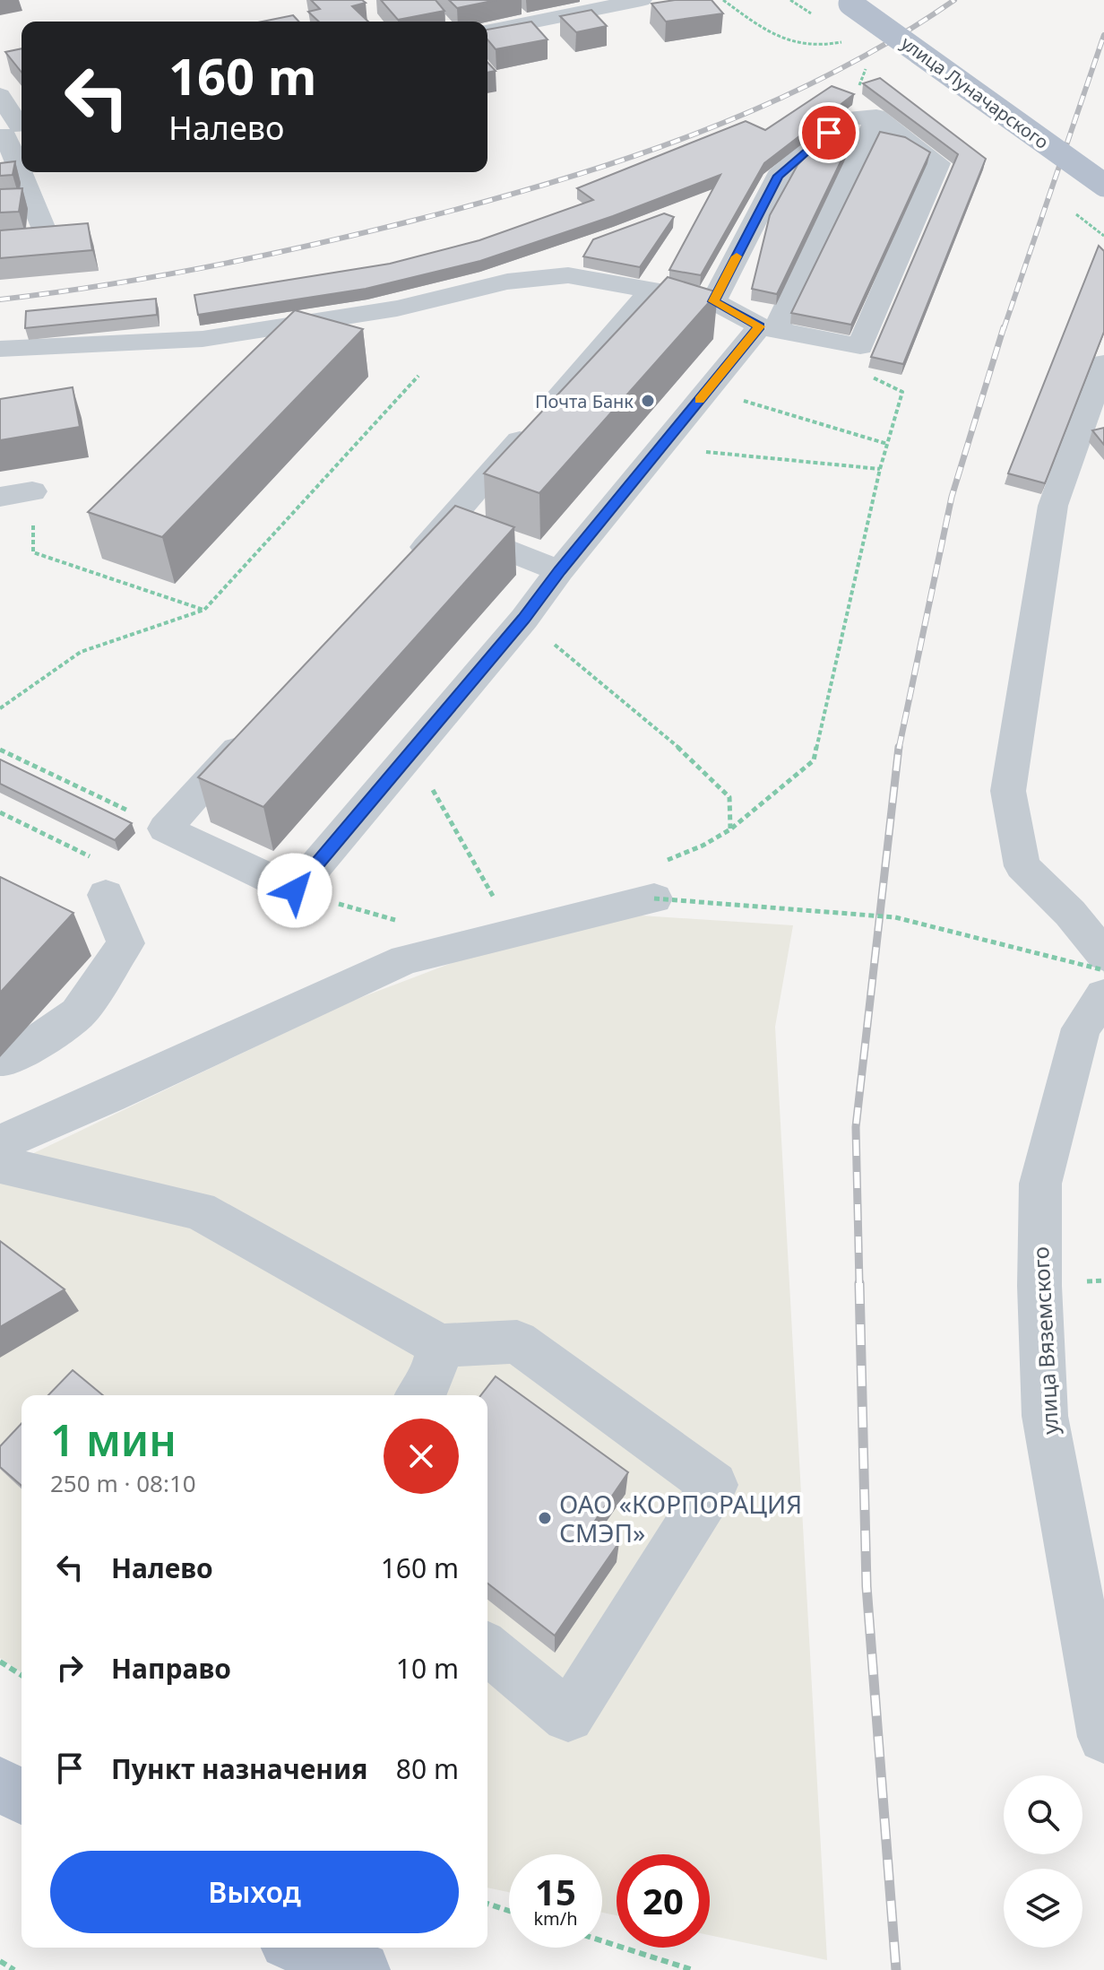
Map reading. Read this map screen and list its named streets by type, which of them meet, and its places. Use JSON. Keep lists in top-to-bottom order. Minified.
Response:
{"streets":{"main road":["улица Луначарского"],"street":["улица Вяземского"]},"places":["Почта Банк","ОАО «КОРПОРАЦИЯ СМЭП»"],"page":{"turn":["160 m","Налево"],"heading":["1 мин","250 m · 08:10"],"list":[{"name":"Налево","value":"160 m"},{"name":"Направо","value":"10 m"},{"name":"Пункт назначения","value":"80 m"}],"buttons":"Выход","speed":"15 km/h","limit":"20"}}
